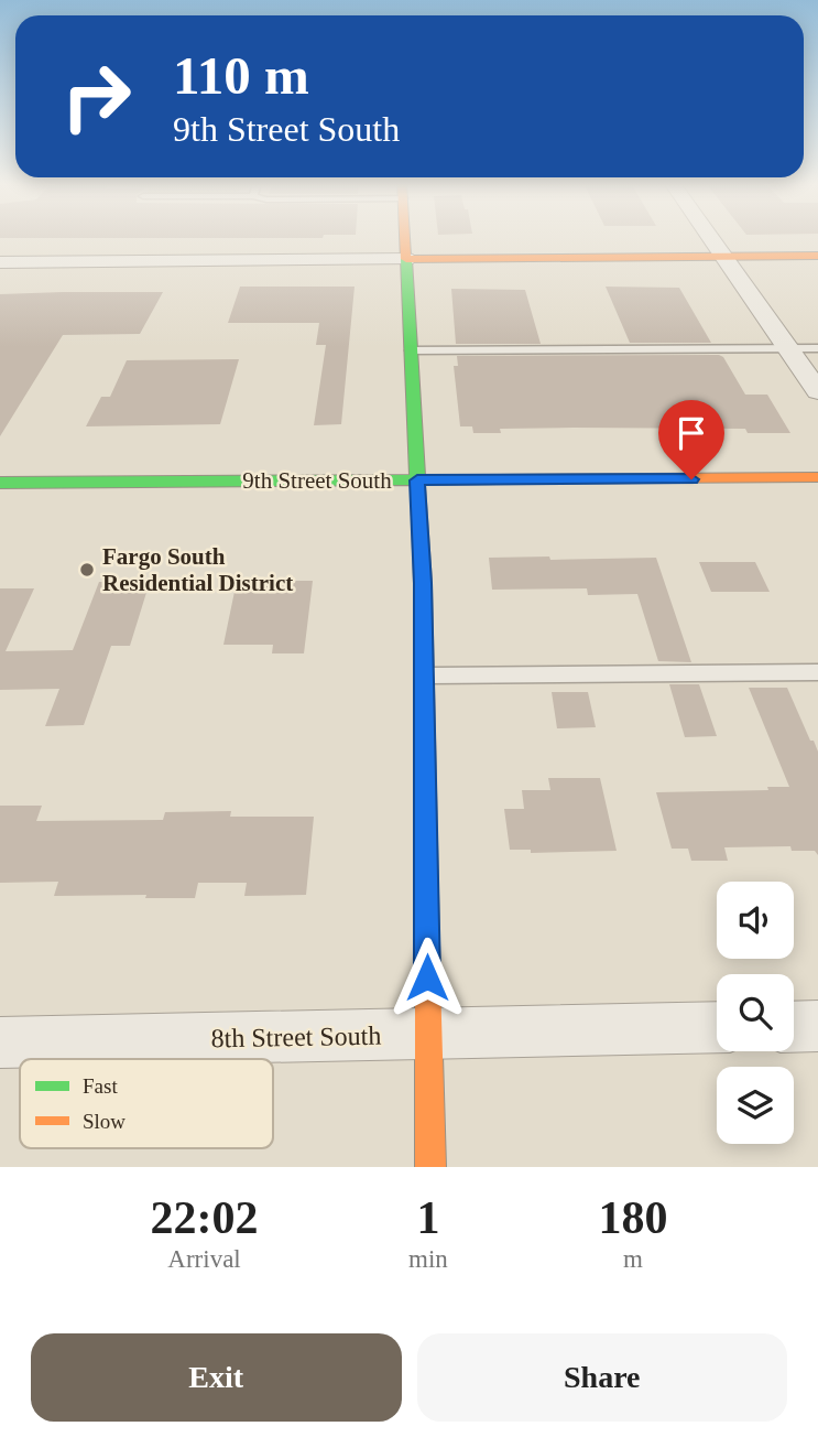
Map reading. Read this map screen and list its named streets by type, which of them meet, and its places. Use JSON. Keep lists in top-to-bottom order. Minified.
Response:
{"streets":{"street":["9th Street South","8th Street South"]},"places":["Fargo South Residential District"],"legend":["Fast","Slow"],"page":{"turn":["110 m","9th Street South"],"eta":["22:02","Arrival","1","min","180","m"],"buttons":["Exit","Share"]}}
